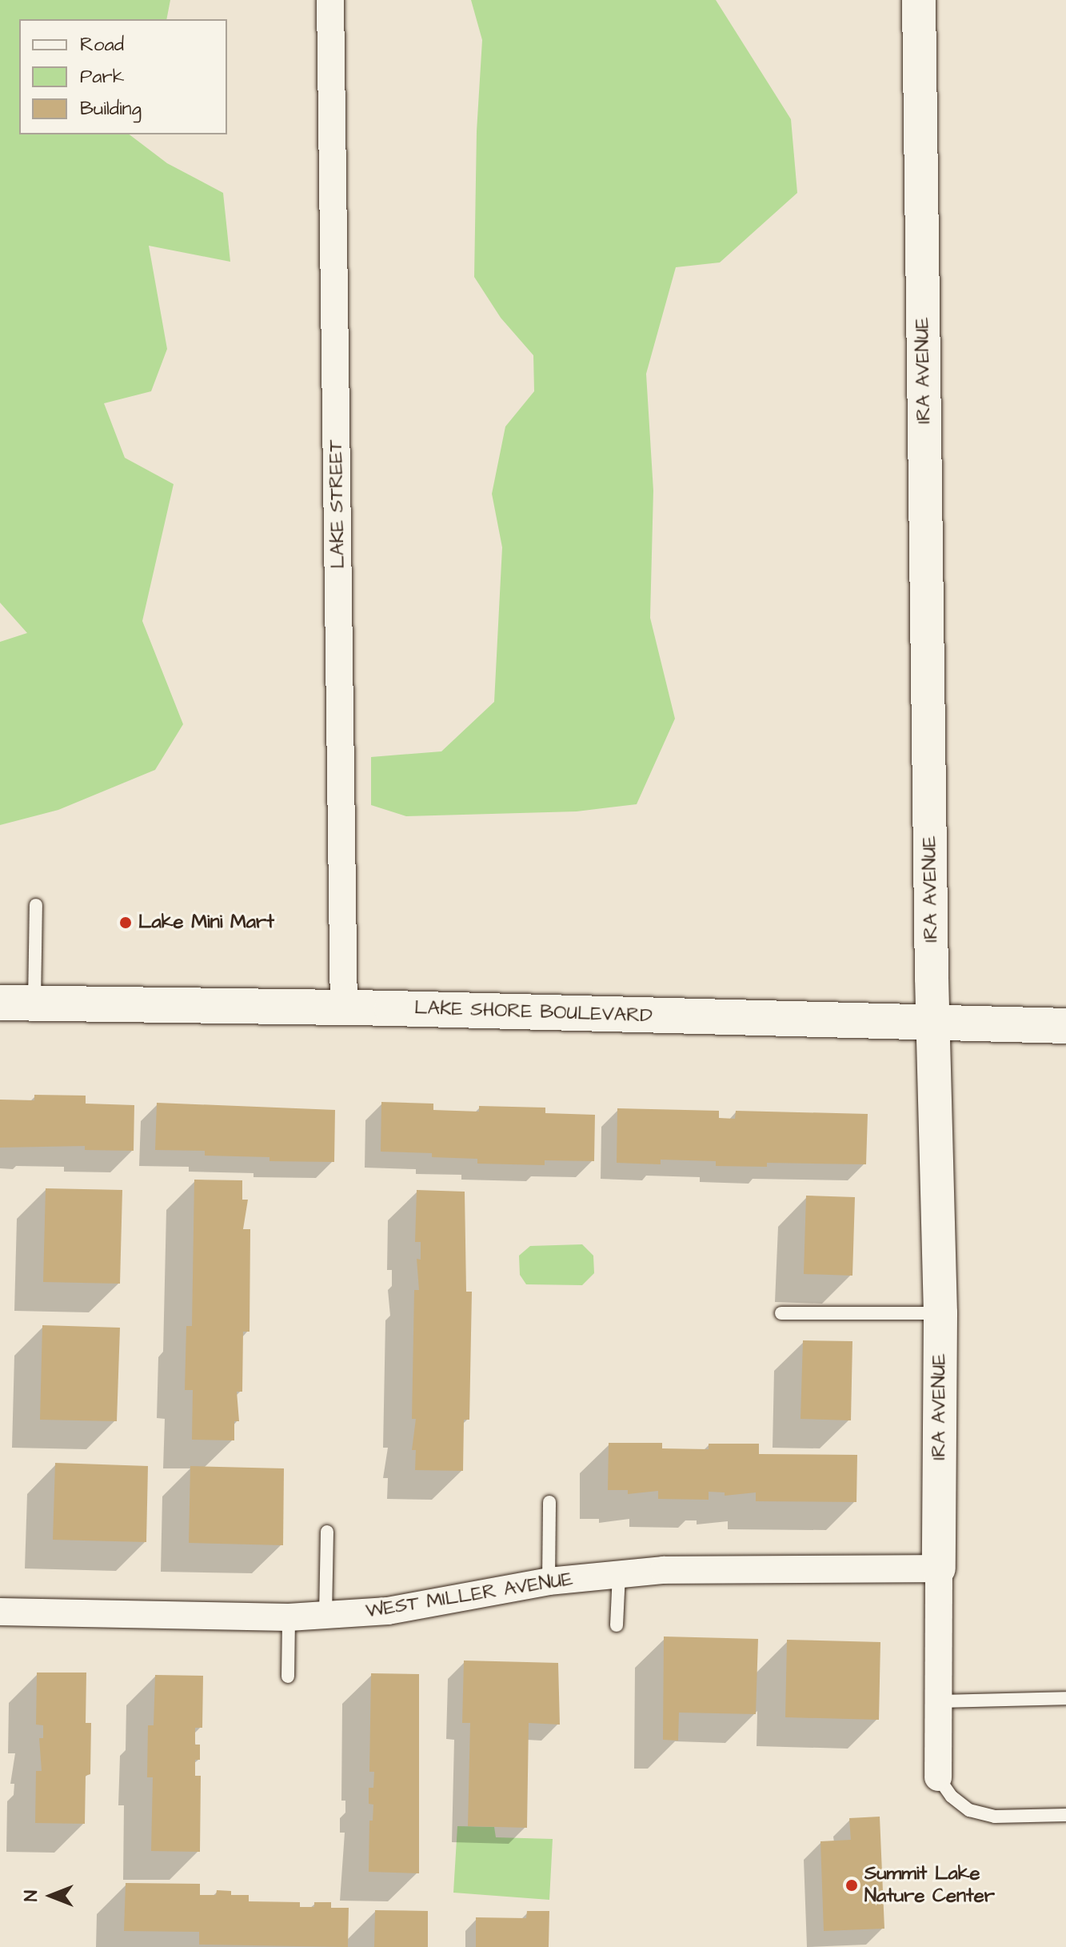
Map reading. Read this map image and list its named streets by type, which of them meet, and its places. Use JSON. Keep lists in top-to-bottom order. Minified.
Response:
{"streets":{"main road":["LAKE SHORE BOULEVARD"],"street":["IRA AVENUE","LAKE STREET","WEST MILLER AVENUE"]},"crossings":[["IRA AVENUE","LAKE SHORE BOULEVARD"],["IRA AVENUE","WEST MILLER AVENUE"],["LAKE STREET","LAKE SHORE BOULEVARD"]],"places":["Lake Mini Mart","Summit Lake Nature Center"],"legend":["Road","Park","Building"],"north":"left"}
